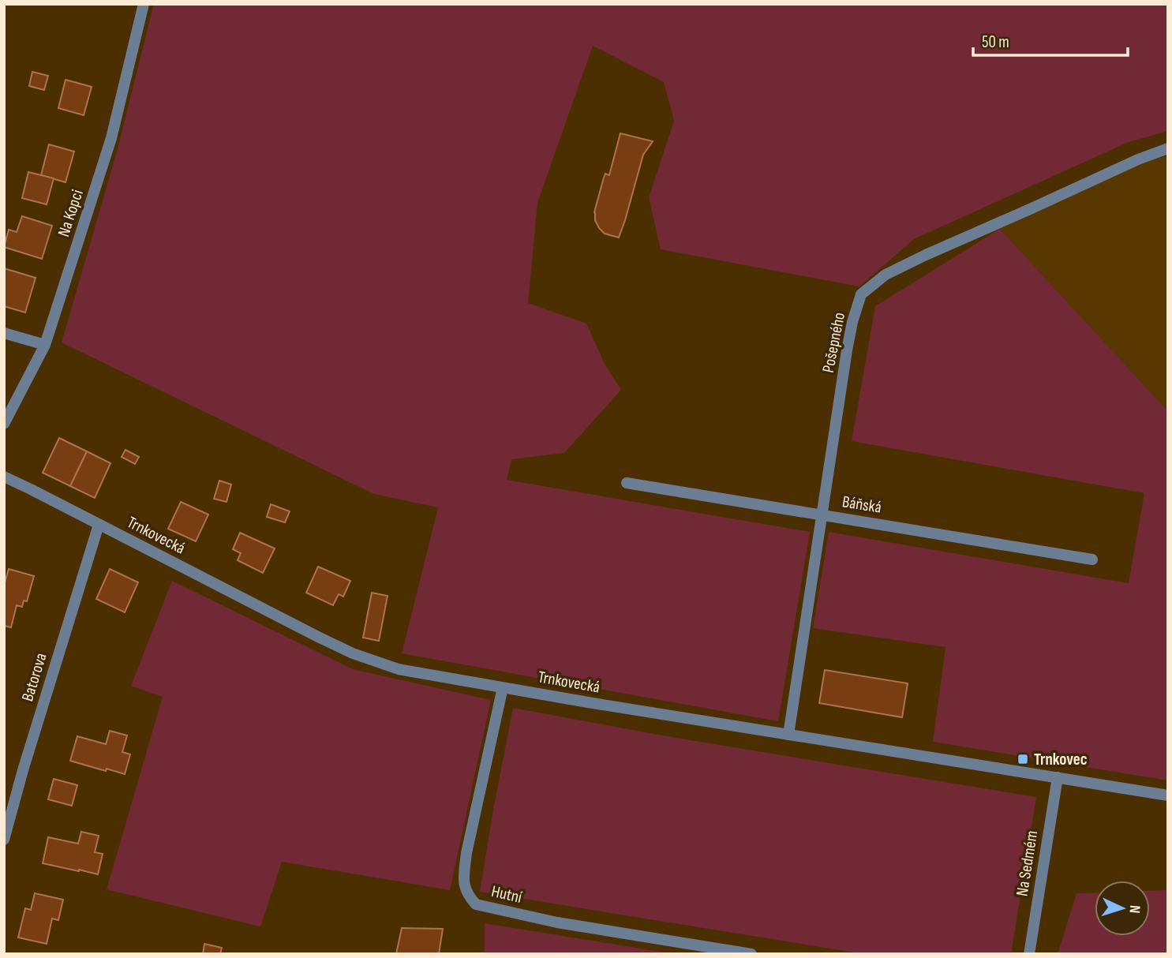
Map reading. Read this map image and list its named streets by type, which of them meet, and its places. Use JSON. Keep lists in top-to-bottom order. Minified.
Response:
{"streets":{"street":["Na Kopci","Pošepného","Báňská","Trnkovecká","Batorova","Na Sedmém","Hutní"]},"crossings":[["Pošepného","Báňská"],["Pošepného","Trnkovecká"],["Trnkovecká","Batorova"],["Trnkovecká","Na Sedmém"],["Trnkovecká","Hutní"]],"places":{"transit":["Trnkovec"]},"scale_bar":"50 m","north":"right"}
